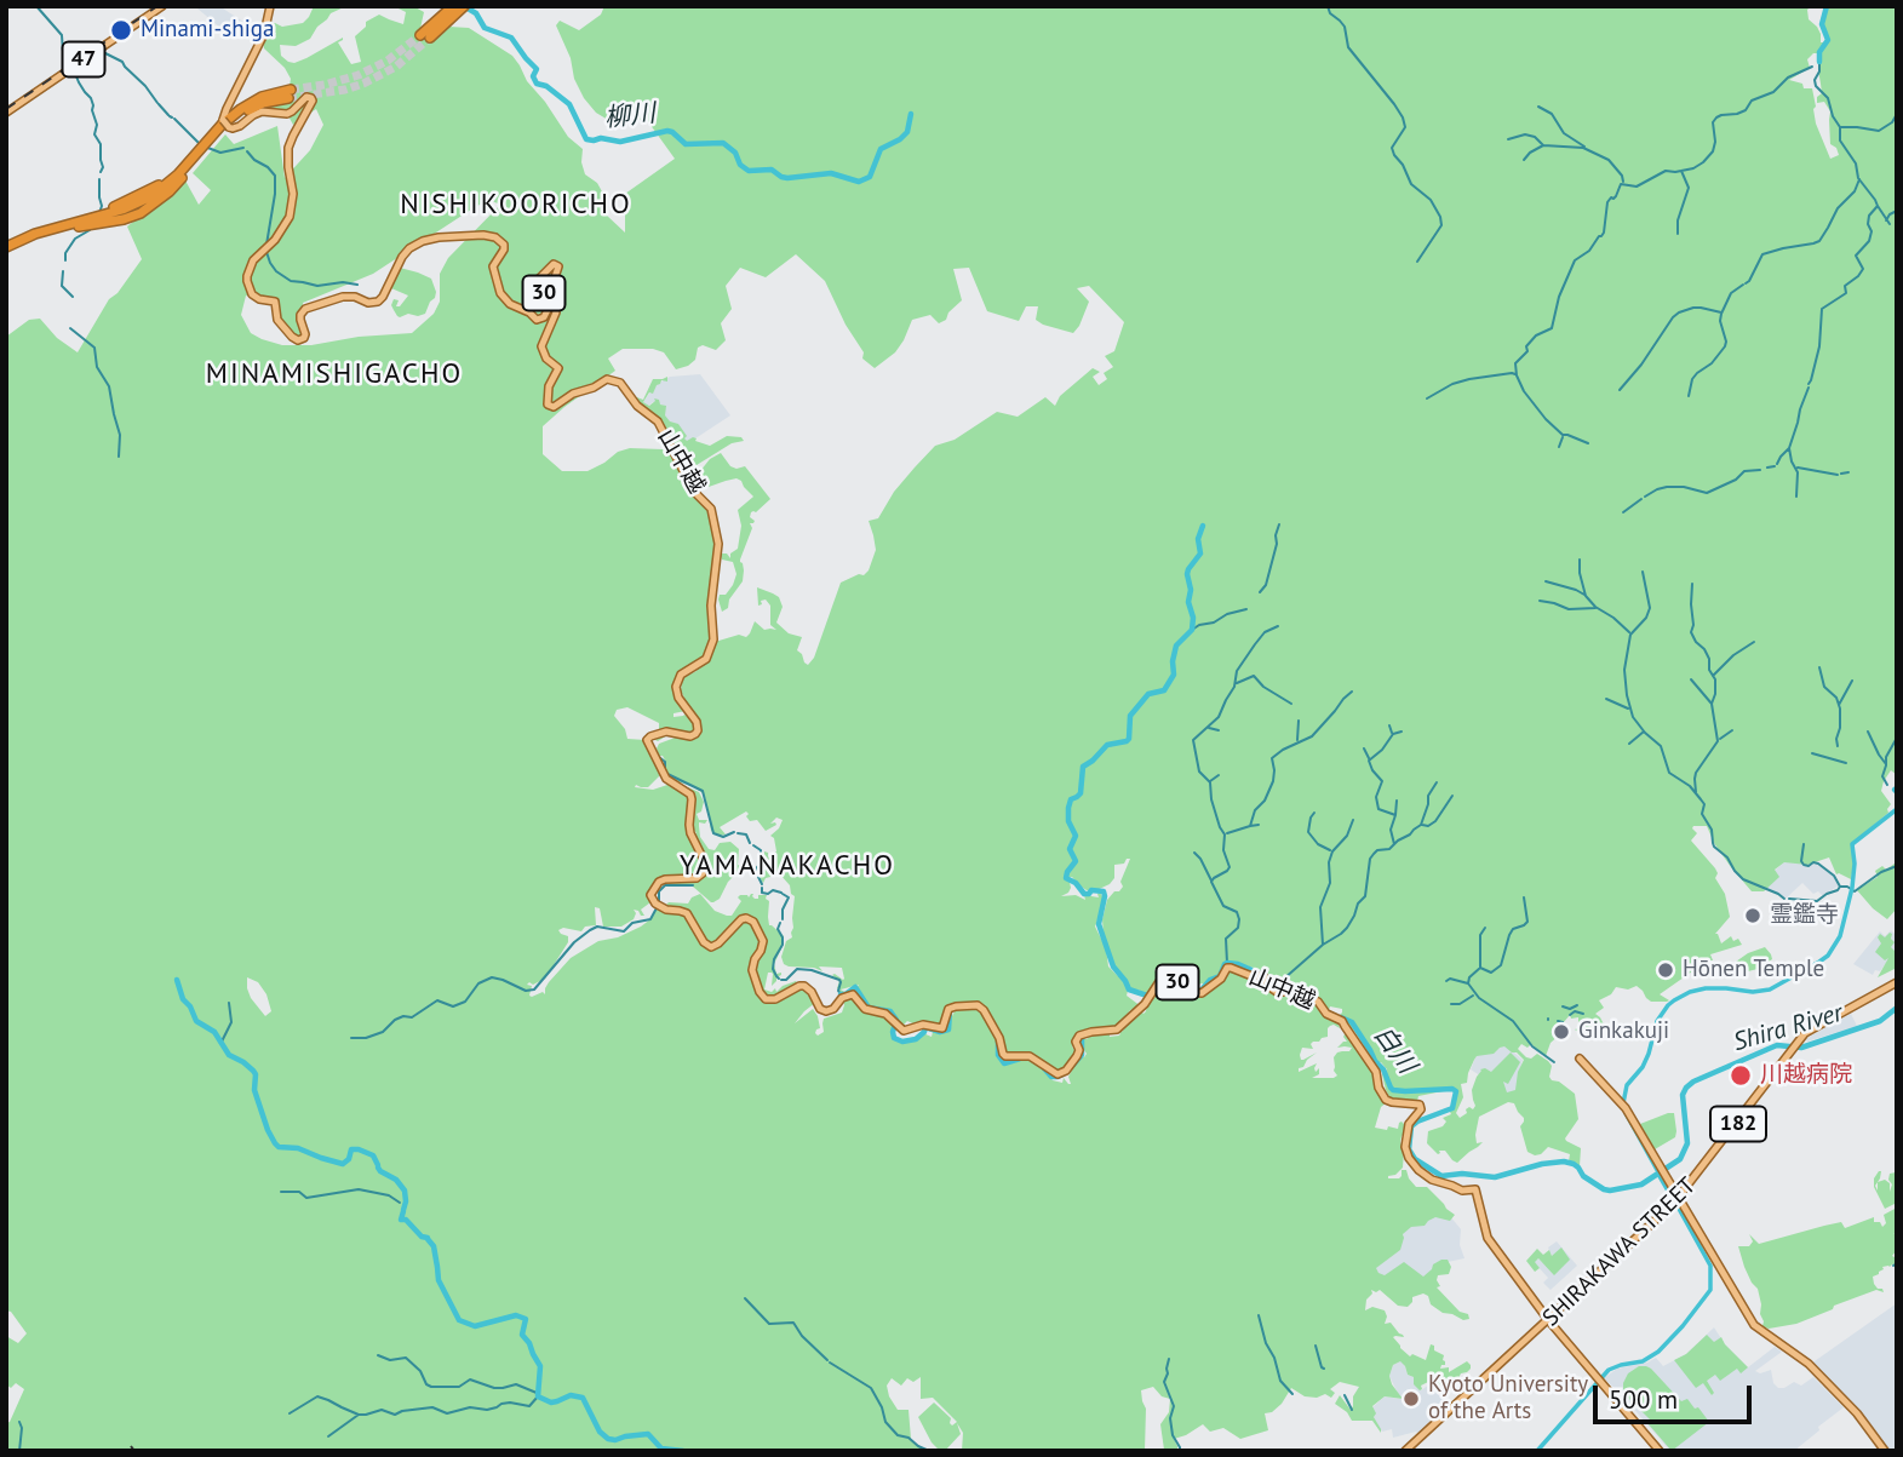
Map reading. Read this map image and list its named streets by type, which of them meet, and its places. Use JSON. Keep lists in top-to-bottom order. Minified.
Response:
{"streets":{"main road":["47","30","山中越","182","SHIRAKAWA STREET"]},"crossings":[["30","山中越"],["30","SHIRAKAWA STREET"],["山中越","SHIRAKAWA STREET"]],"districts":["NISHIKOORICHO","MINAMISHIGACHO","YAMANAKACHO"],"water":["柳川","Shira River","白川"],"places":["Minami-shiga","霊鑑寺","Hōnen Temple","Ginkakuji","川越病院","Kyoto University of the Arts"],"scale_bar":"500 m"}
